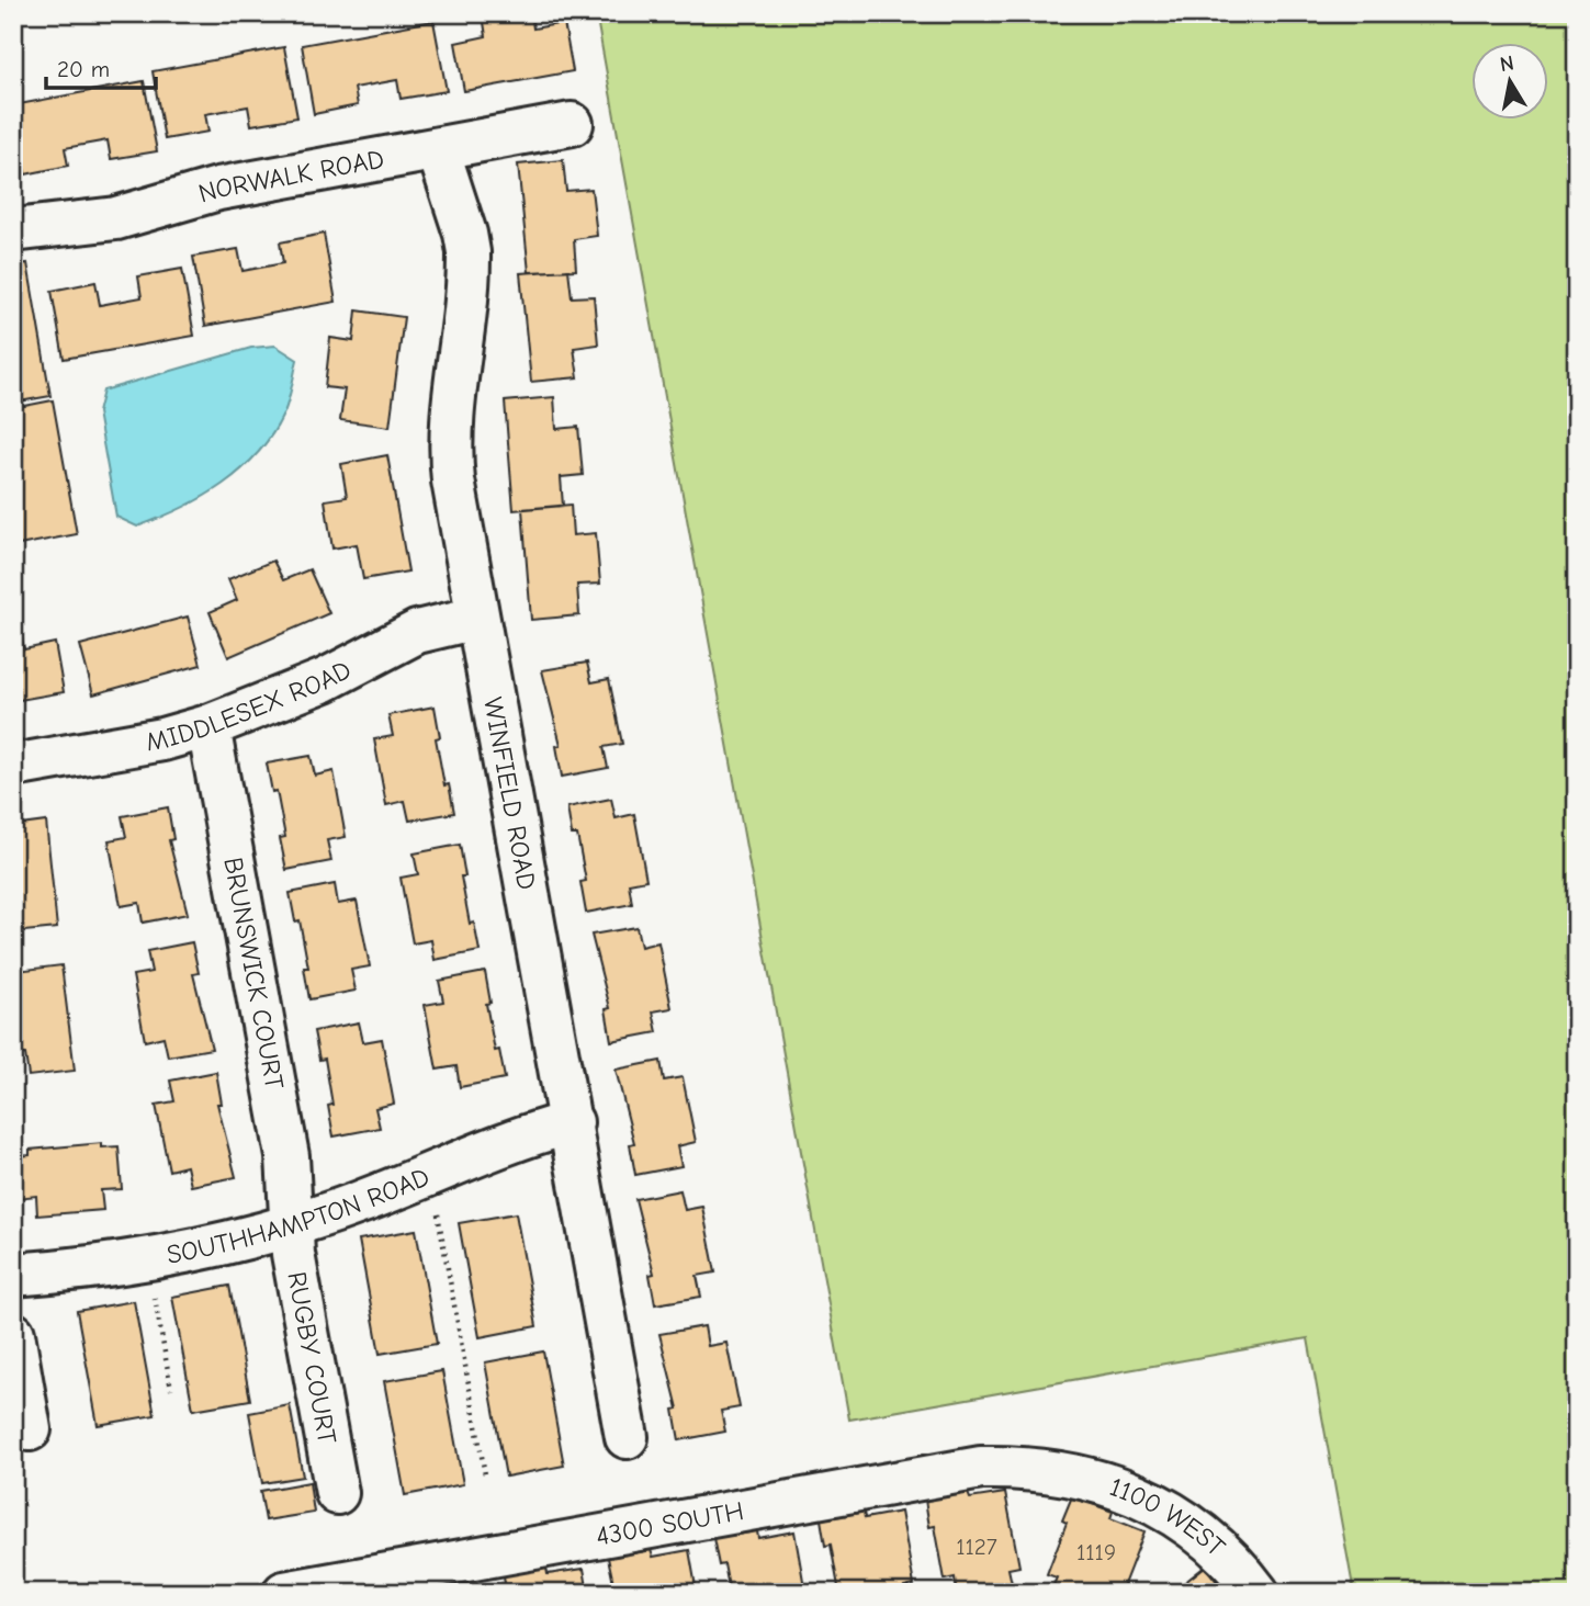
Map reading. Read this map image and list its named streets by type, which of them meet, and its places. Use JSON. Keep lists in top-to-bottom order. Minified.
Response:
{"streets":{"street":["NORWALK ROAD","MIDDLESEX ROAD","WINFIELD ROAD","BRUNSWICK COURT","SOUTHHAMPTON ROAD","RUGBY COURT","1100 WEST","4300 SOUTH"]},"crossings":[["NORWALK ROAD","WINFIELD ROAD"],["MIDDLESEX ROAD","WINFIELD ROAD"],["MIDDLESEX ROAD","BRUNSWICK COURT"],["WINFIELD ROAD","SOUTHHAMPTON ROAD"],["BRUNSWICK COURT","SOUTHHAMPTON ROAD"],["BRUNSWICK COURT","RUGBY COURT"],["SOUTHHAMPTON ROAD","RUGBY COURT"],["1100 WEST","4300 SOUTH"]],"house_numbers":["1127","1119"],"scale_bar":"20 m","north":"top"}
